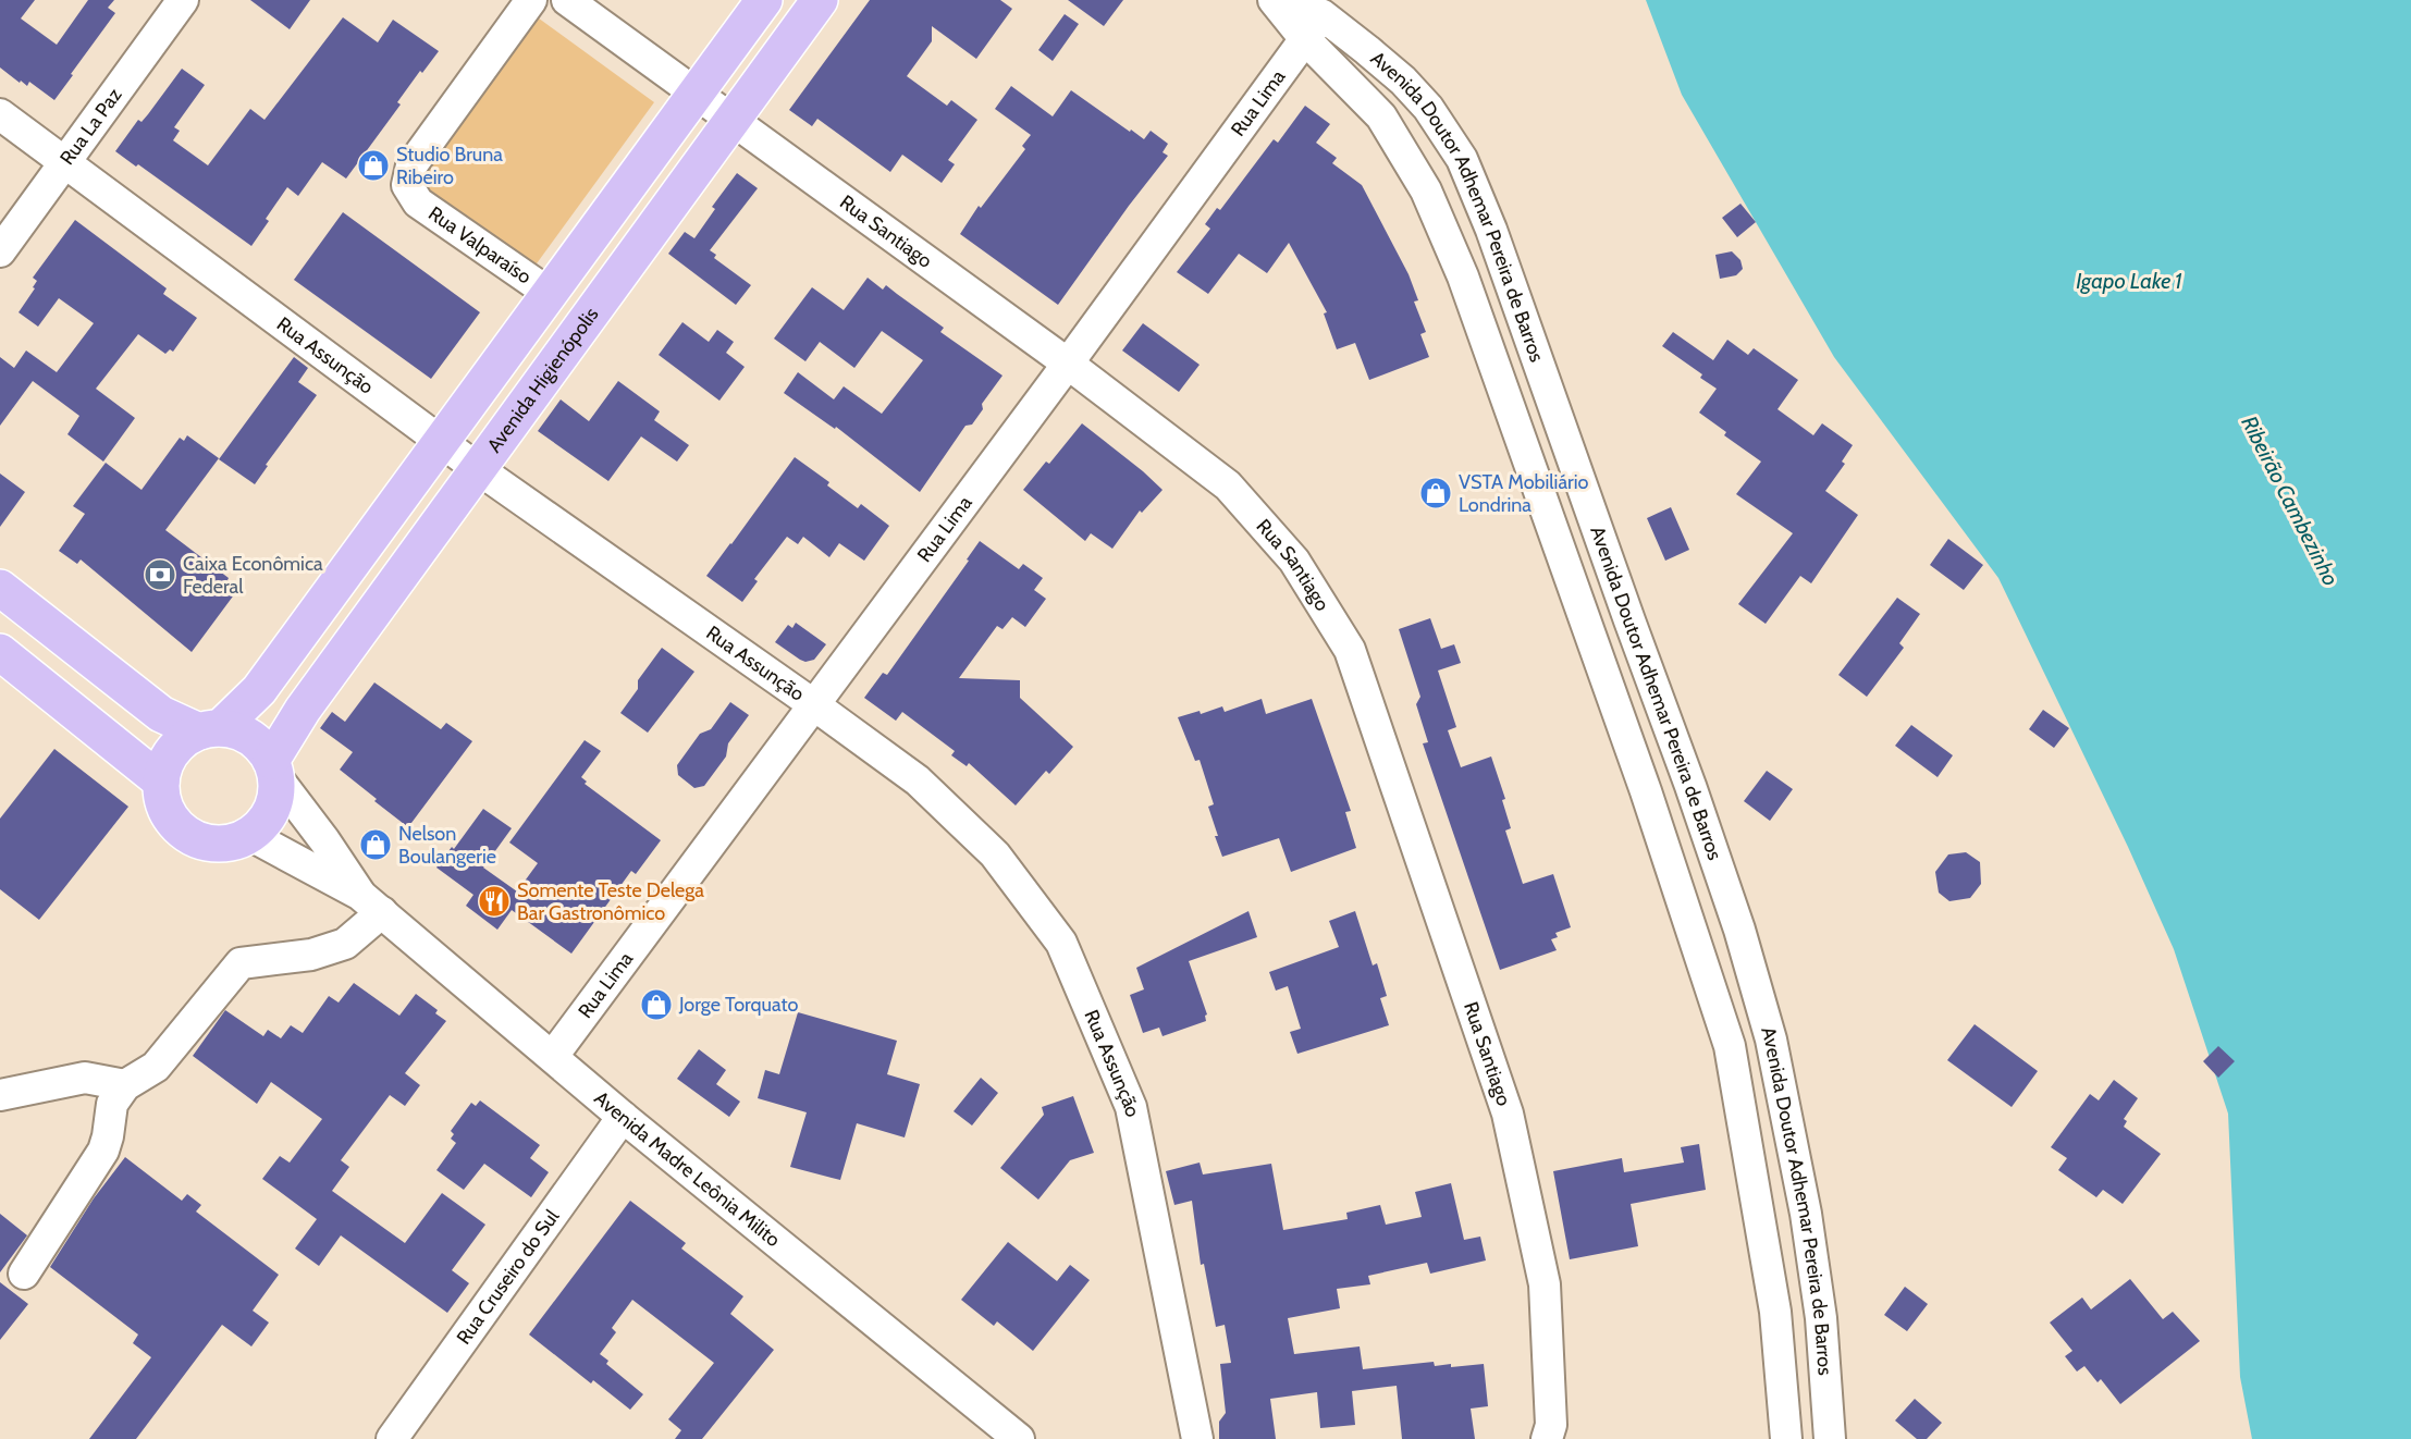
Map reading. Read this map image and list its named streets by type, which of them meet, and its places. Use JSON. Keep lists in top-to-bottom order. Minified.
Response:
{"streets":{"main road":["Avenida Higienópolis"],"street":["Rua Lima","Rua La Paz","Avenida Doutor Adhemar Pereira de Barros","Rua Santiago","Rua Valparaíso","Rua Assunção","Avenida Madre Leônia Milito","Rua Cruseiro do Sul"]},"crossings":[["Rua Lima","Avenida Doutor Adhemar Pereira de Barros"],["Rua Lima","Rua Santiago"],["Rua Lima","Rua Assunção"],["Rua Lima","Avenida Madre Leônia Milito"],["Rua La Paz","Rua Assunção"],["Rua Santiago","Avenida Higienópolis"],["Rua Assunção","Avenida Higienópolis"],["Avenida Higienópolis","Avenida Madre Leônia Milito"],["Avenida Madre Leônia Milito","Rua Cruseiro do Sul"]],"water":["Igapo Lake 1","Ribeirão Cambezinho"],"places":{"shop":["Studio Bruna Ribeiro","VSTA Mobiliário Londrina","Nelson Boulangerie","Jorge Torquato"],"bank":["Caixa Econômica Federal"],"restaurant":["Somente Teste Delega Bar Gastronômico"]}}
